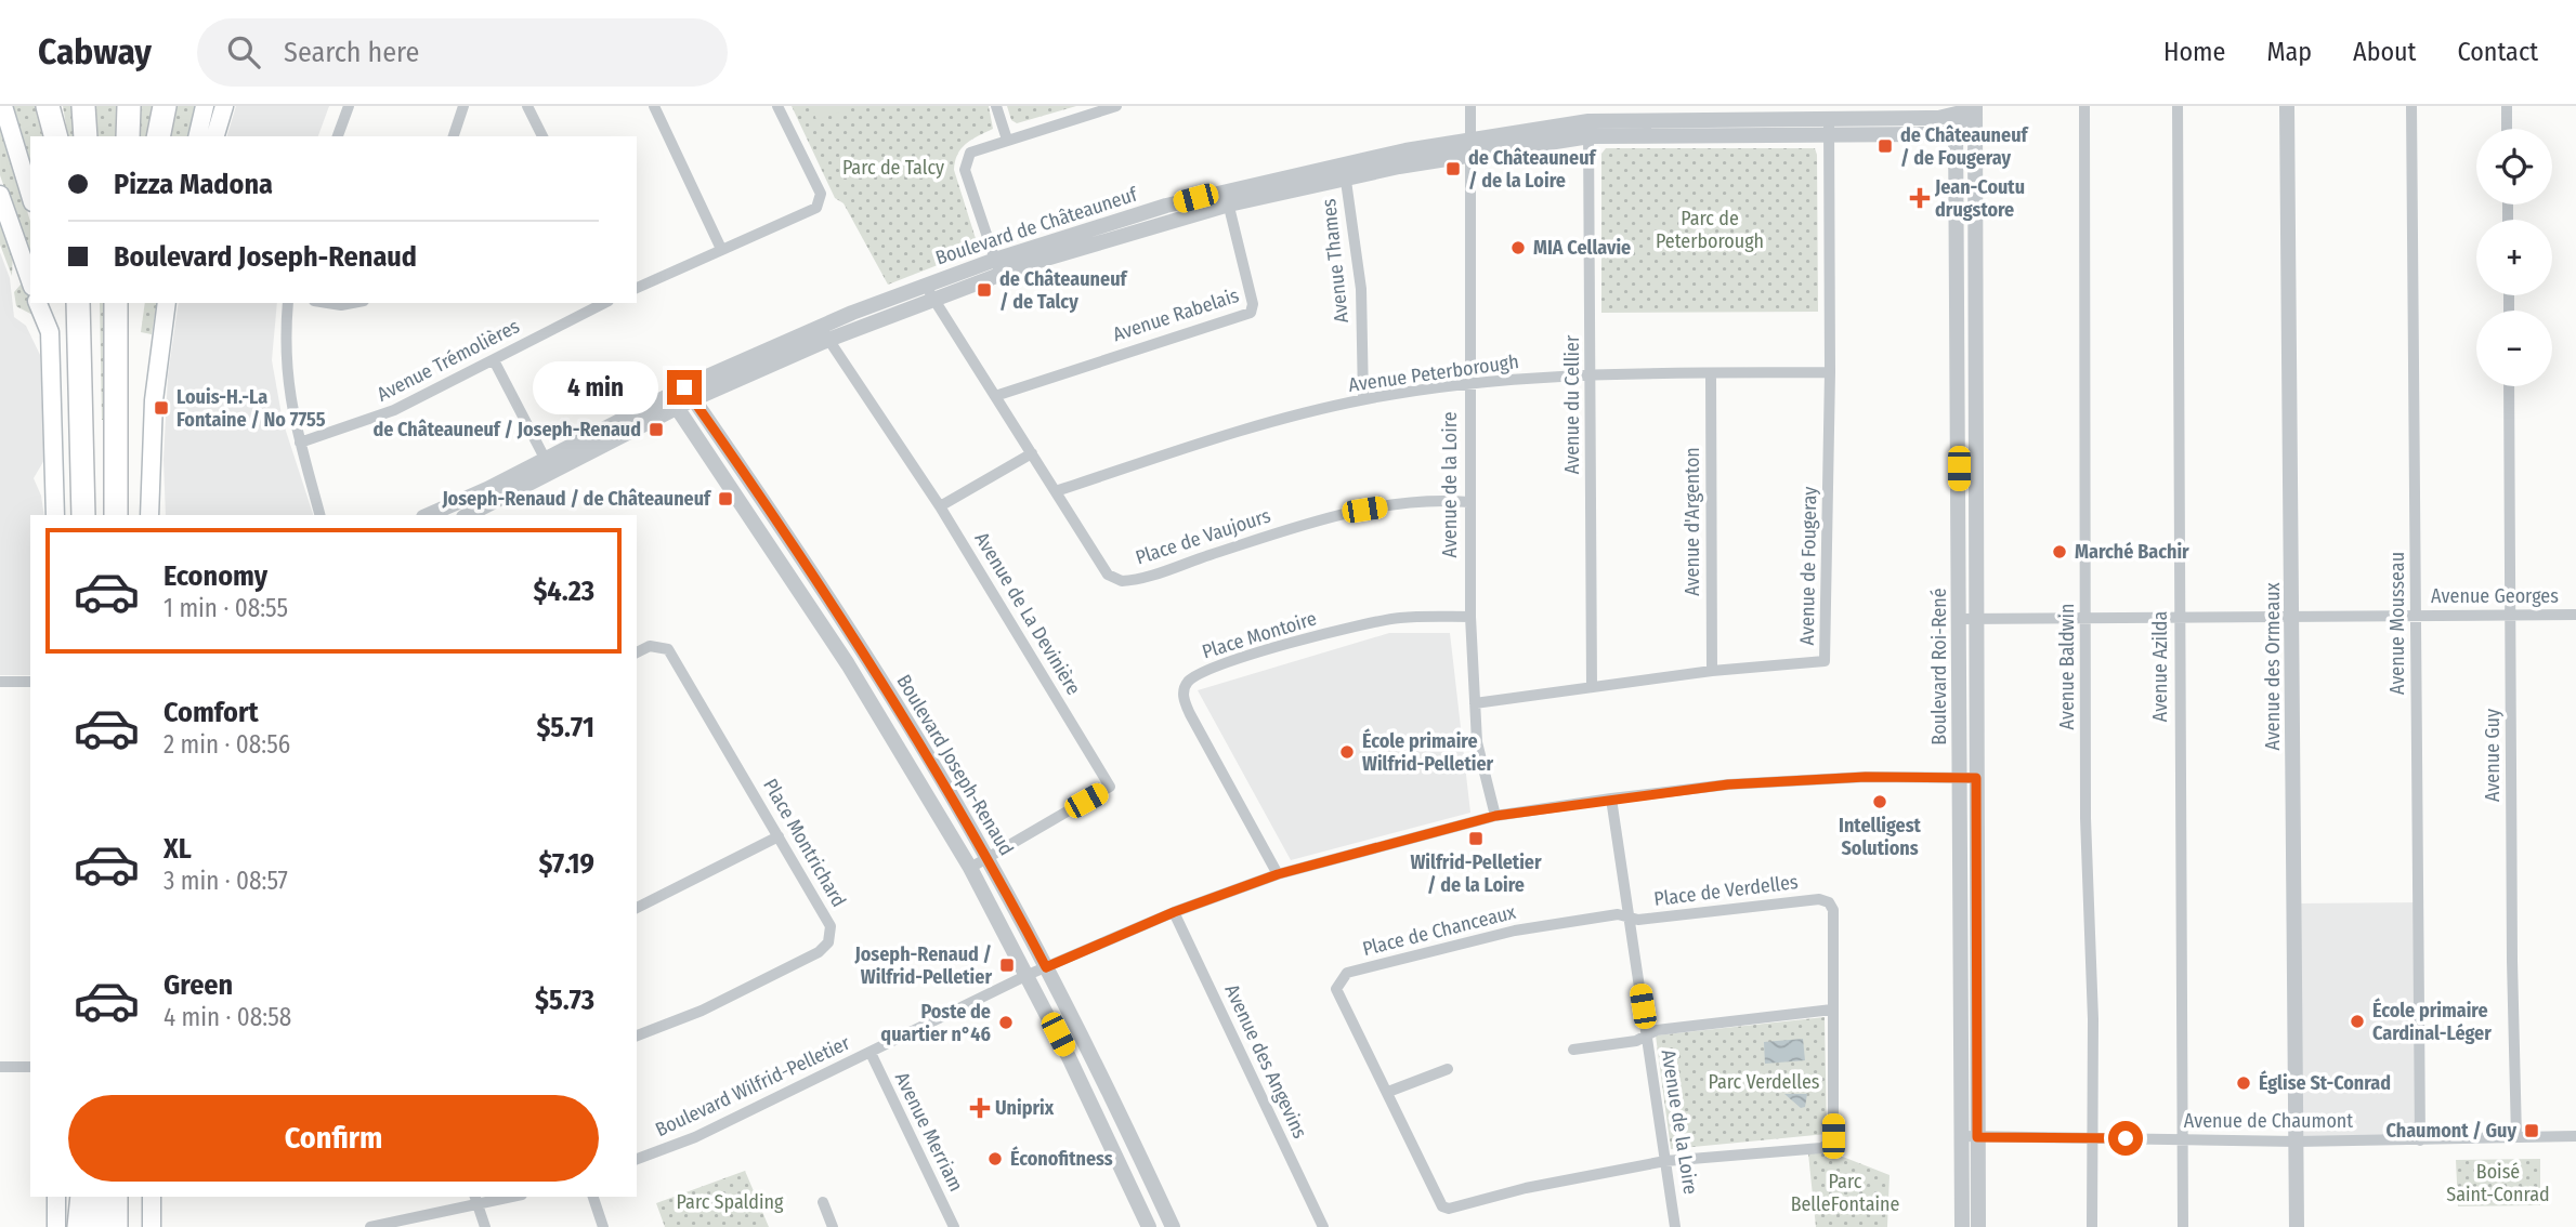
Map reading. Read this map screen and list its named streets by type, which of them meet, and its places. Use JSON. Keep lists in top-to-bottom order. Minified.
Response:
{"streets":{"street":["Boulevard de Châteauneuf","Avenue Thames","Avenue Rabelais","Avenue Trémolières","Avenue Peterborough","Avenue du Cellier","Avenue de la Loire","Avenue d'Argenton","Place de Vaujours","Avenue de Fougeray","Avenue Georges","Avenue de La Devinière","Avenue Mousseau","Place Montoire","Boulevard Roi-René","Avenue Baldwin","Avenue Azilda","Avenue des Ormeaux","Avenue Guy","Boulevard Joseph-Renaud","Place Montrichard","Place de Verdelles","Place de Chanceaux","Avenue des Angevins","Boulevard Wilfrid-Pelletier","Avenue de Chaumont","Avenue Merriam"]},"crossings":[["Boulevard de Châteauneuf","Avenue Thames"],["Boulevard de Châteauneuf","Avenue Rabelais"],["Boulevard de Châteauneuf","Avenue du Cellier"],["Boulevard de Châteauneuf","Avenue de la Loire"],["Boulevard de Châteauneuf","Place de Vaujours"],["Boulevard de Châteauneuf","Avenue de Fougeray"],["Boulevard de Châteauneuf","Avenue de La Devinière"],["Boulevard de Châteauneuf","Boulevard Roi-René"],["Boulevard de Châteauneuf","Boulevard Joseph-Renaud"],["Avenue Thames","Avenue Peterborough"],["Avenue Rabelais","Place de Vaujours"],["Avenue Peterborough","Avenue du Cellier"],["Avenue Peterborough","Avenue de la Loire"],["Avenue Peterborough","Avenue d'Argenton"],["Avenue Peterborough","Place de Vaujours"],["Avenue Peterborough","Avenue de Fougeray"],["Avenue du Cellier","Avenue de Fougeray"],["Avenue de la Loire","Place de Vaujours"],["Avenue de la Loire","Avenue de Fougeray"],["Avenue de la Loire","Place Montoire"],["Avenue de la Loire","Place de Verdelles"],["Avenue de la Loire","Place de Chanceaux"],["Avenue de la Loire","Boulevard Wilfrid-Pelletier"],["Avenue d'Argenton","Avenue de Fougeray"],["Avenue Georges","Avenue Mousseau"],["Avenue Georges","Boulevard Roi-René"],["Avenue Georges","Avenue Baldwin"],["Avenue Georges","Avenue Azilda"],["Avenue Georges","Avenue des Ormeaux"],["Avenue Georges","Avenue Guy"],["Avenue de La Devinière","Boulevard Joseph-Renaud"],["Avenue Mousseau","Avenue de Chaumont"],["Place Montoire","Boulevard Wilfrid-Pelletier"],["Boulevard Roi-René","Boulevard Wilfrid-Pelletier"],["Boulevard Roi-René","Avenue de Chaumont"],["Avenue Baldwin","Avenue de Chaumont"],["Avenue Azilda","Avenue de Chaumont"],["Avenue des Ormeaux","Avenue de Chaumont"],["Avenue Guy","Avenue de Chaumont"],["Boulevard Joseph-Renaud","Boulevard Wilfrid-Pelletier"],["Place de Verdelles","Place de Chanceaux"],["Avenue des Angevins","Boulevard Wilfrid-Pelletier"],["Boulevard Wilfrid-Pelletier","Avenue Merriam"]],"parks":["Parc de Talcy","Parc de Peterborough","Parc Verdelles","Boisé Saint-Conrad","Parc BelleFontaine","Parc Spalding"],"places":{"transit":["de Châteauneuf / de Fougeray","de Châteauneuf / de la Loire","de Châteauneuf / de Talcy","Louis-H.-La Fontaine / No 7755","de Châteauneuf / Joseph-Renaud","Joseph-Renaud / de Châteauneuf","Wilfrid-Pelletier / de la Loire","Joseph-Renaud / Wilfrid-Pelletier","Chaumont / Guy"],"health":["Jean-Coutu drugstore","Uniprix"],"other":["MIA Cellavie","Marché Bachir","École primaire Wilfrid-Pelletier","Intelligest Solutions","École primaire Cardinal-Léger","Poste de quartier n°46","Église St-Conrad","Éconofitness"]},"page":{"header":"Cabway","search":"Search here","nav":["Home","Map","About","Contact"],"map_buttons":["+","−"],"banner":["Pizza Madona","Boulevard Joseph-Renaud"],"bubble":"4 min","list":[{"name":"Economy","note":"1 min · 08:55","value":"$4.23"},{"name":"Comfort","note":"2 min · 08:56","value":"$5.71"},{"name":"XL","note":"3 min · 08:57","value":"$7.19"},{"name":"Green","note":"4 min · 08:58","value":"$5.73"}],"buttons":"Confirm"}}
